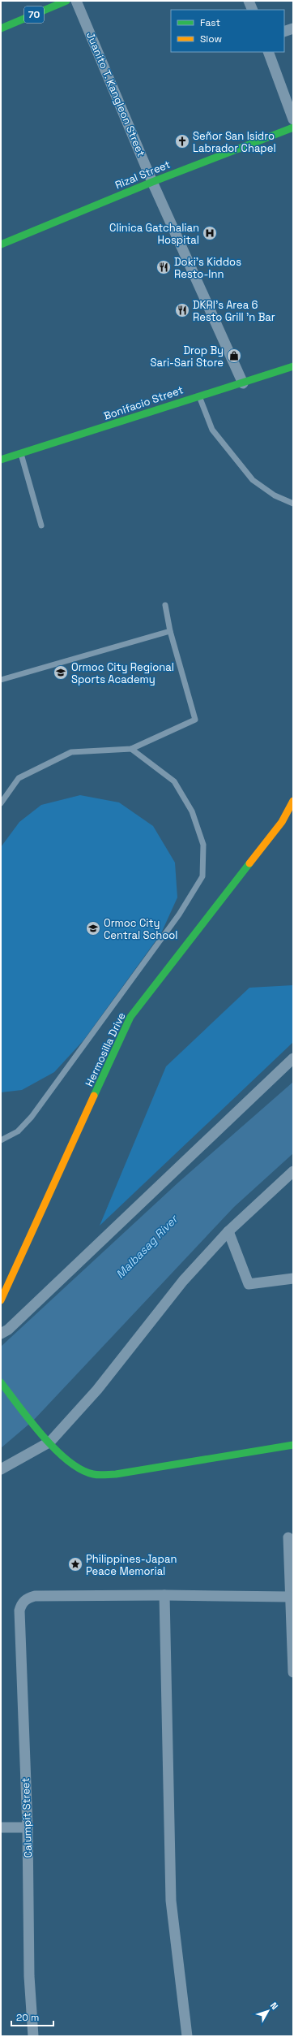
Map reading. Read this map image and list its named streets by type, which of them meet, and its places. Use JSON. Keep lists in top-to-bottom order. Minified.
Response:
{"streets":{"main road":["70","Rizal Street","Bonifacio Street","Hermosilla Drive"],"street":["Juanito T. Kangleon Street","Calumpit Street"]},"crossings":[["Juanito T. Kangleon Street","Rizal Street"],["Juanito T. Kangleon Street","Bonifacio Street"]],"water":["Malbasag River"],"places":{"church":["Señor San Isidro Labrador Chapel"],"hospital":["Clinica Gatchalian Hospital"],"restaurant":["Doki's Kiddos Resto-Inn","DKRI's Area 6 Resto Grill 'n Bar"],"shop":["Drop By Sari-Sari Store"],"school or university":["Ormoc City Regional Sports Academy","Ormoc City Central School"],"place":["Philippines-Japan Peace Memorial"]},"legend":["Fast","Slow"],"scale_bar":"20 m","north":"top right"}
